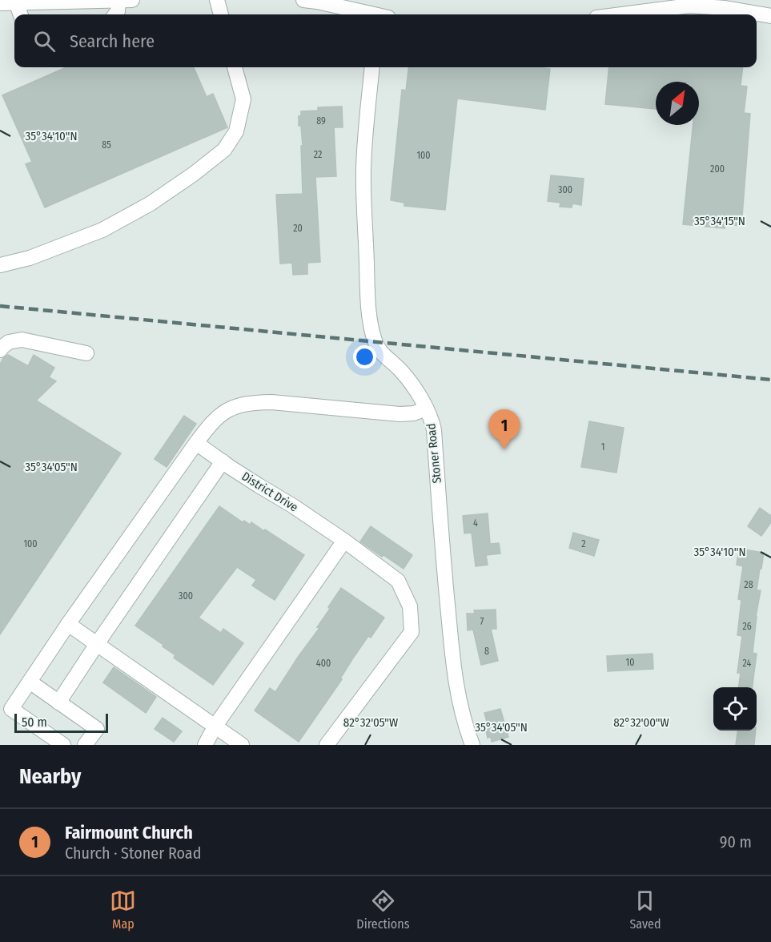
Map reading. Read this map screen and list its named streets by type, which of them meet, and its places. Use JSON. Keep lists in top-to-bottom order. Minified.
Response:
{"streets":{"street":["Stoner Road","District Drive"]},"house_numbers":["89","85","22","100","200","300","20","1","4","100","2","28","300","7","26","8","10","400","24"],"scale_bar":"50 m","north":"top right","page":{"search":"Search here","pins":"1","scale":"50 m","heading":"Nearby","list":[{"mark":"1","name":"Fairmount Church","note":"Church · Stoner Road","value":"90 m"}],"nav":["Map","Directions","Saved"]},"coordinates":["35°34'10\"N","35°34'15\"N","35°34'05\"N","82°32'05\"W","82°32'00\"W"]}
